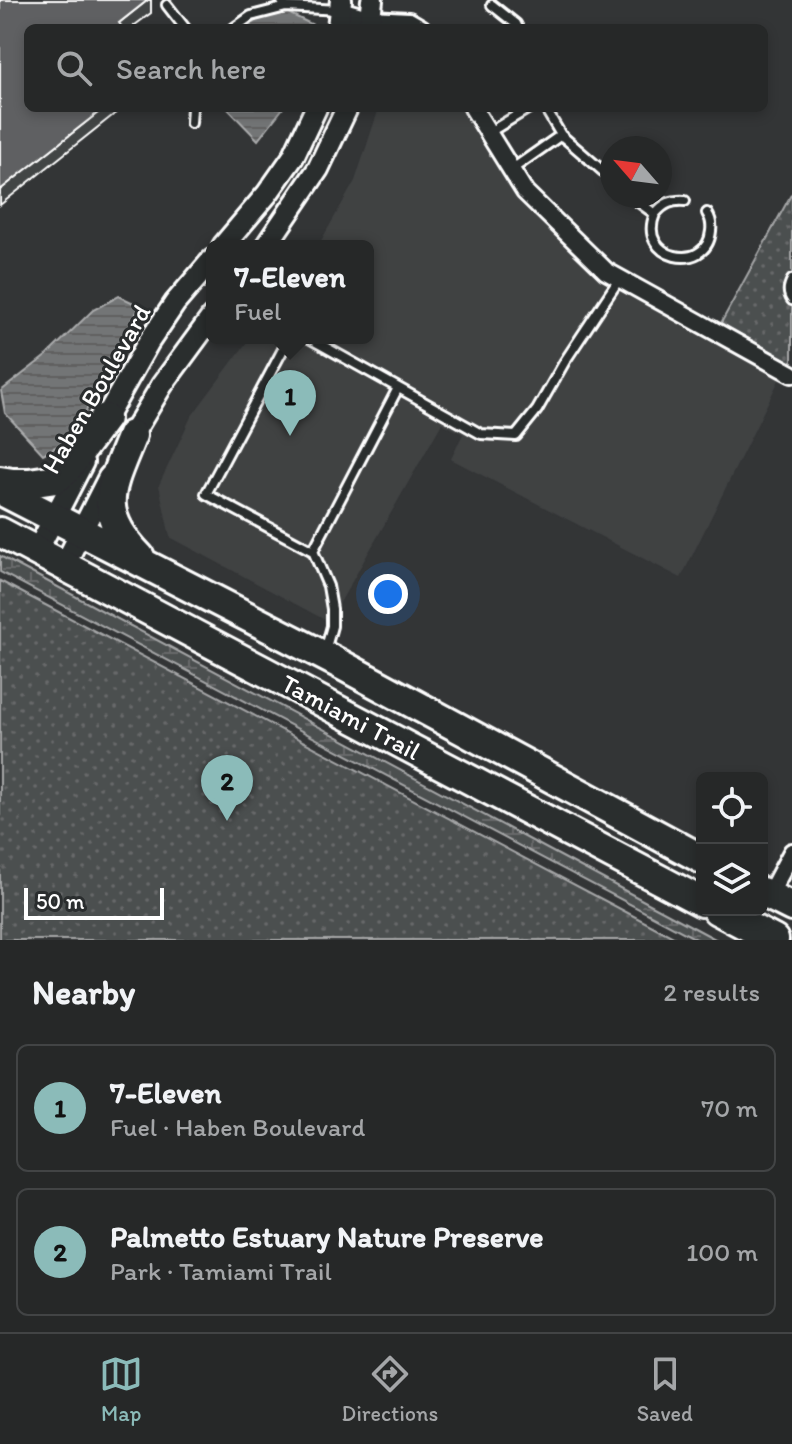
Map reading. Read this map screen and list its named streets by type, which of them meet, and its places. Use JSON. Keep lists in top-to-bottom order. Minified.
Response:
{"streets":{"highway":["Tamiami Trail"],"street":["Haben Boulevard"]},"crossings":[["Haben Boulevard","Tamiami Trail"]],"scale_bar":"50 m","north":"top left","page":{"search":"Search here","popup":["7-Eleven","Fuel"],"pins":["1","2"],"scale":"50 m","heading":["Nearby","2 results"],"list":[{"mark":"1","name":"7-Eleven","note":"Fuel · Haben Boulevard","value":"70 m"},{"mark":"2","name":"Palmetto Estuary Nature Preserve","note":"Park · Tamiami Trail","value":"100 m"}],"nav":["Map","Directions","Saved"]}}
